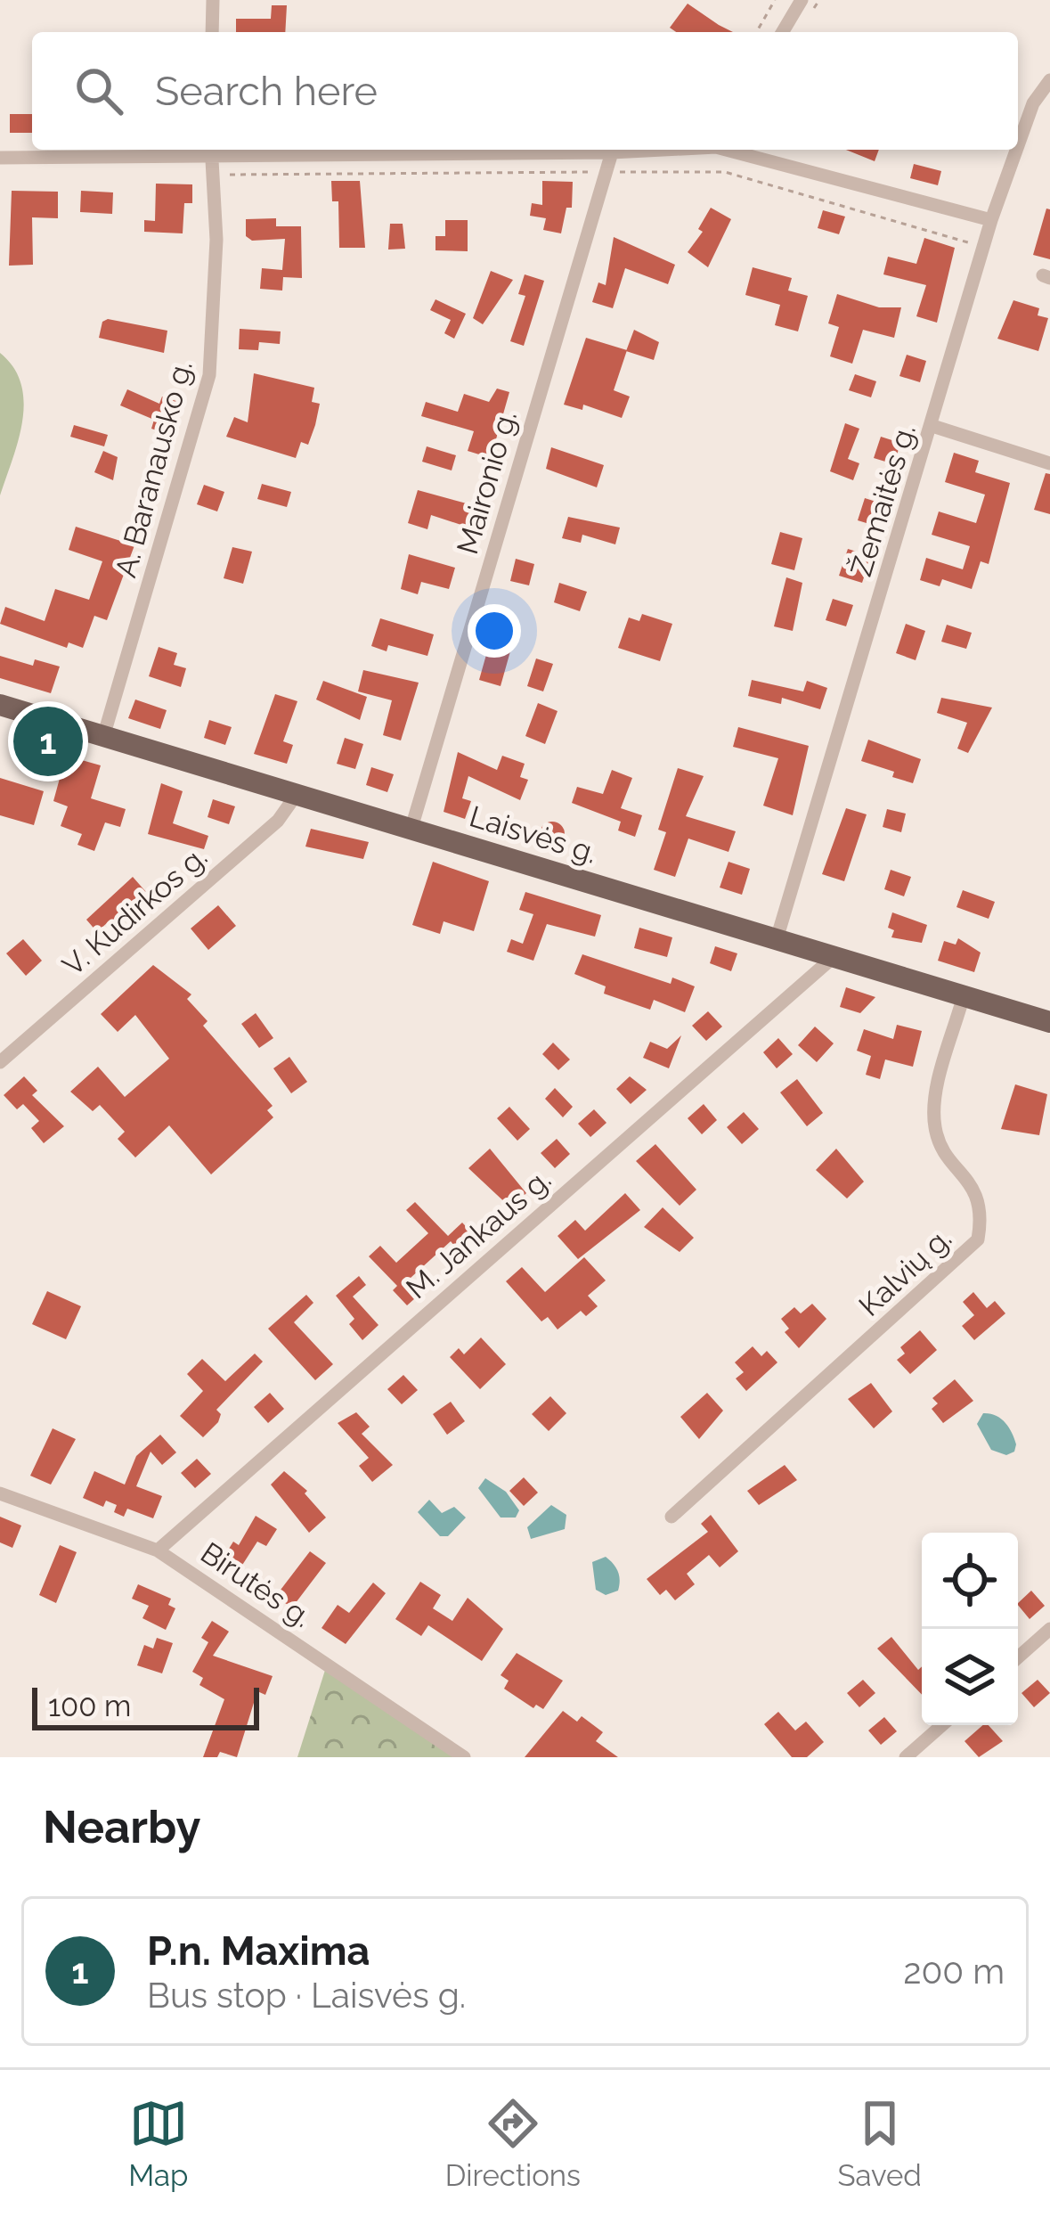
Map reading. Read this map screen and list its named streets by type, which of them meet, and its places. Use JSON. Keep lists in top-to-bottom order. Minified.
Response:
{"streets":{"main road":["Laisvės g."],"street":["A. Baranausko g.","Maironio g.","Žemaitės g.","V. Kudirkos g.","M. Jankaus g.","Kalvių g.","Birutės g."]},"crossings":[["A. Baranausko g.","Laisvės g."],["Maironio g.","Laisvės g."],["Žemaitės g.","Laisvės g."],["Laisvės g.","V. Kudirkos g."],["Laisvės g.","M. Jankaus g."],["Laisvės g.","Kalvių g."],["M. Jankaus g.","Birutės g."]],"scale_bar":"100 m","page":{"search":"Search here","pins":"1","scale":"100 m","heading":"Nearby","list":[{"mark":"1","name":"P.n. Maxima","note":"Bus stop · Laisvės g.","value":"200 m"}],"nav":["Map","Directions","Saved"]}}
